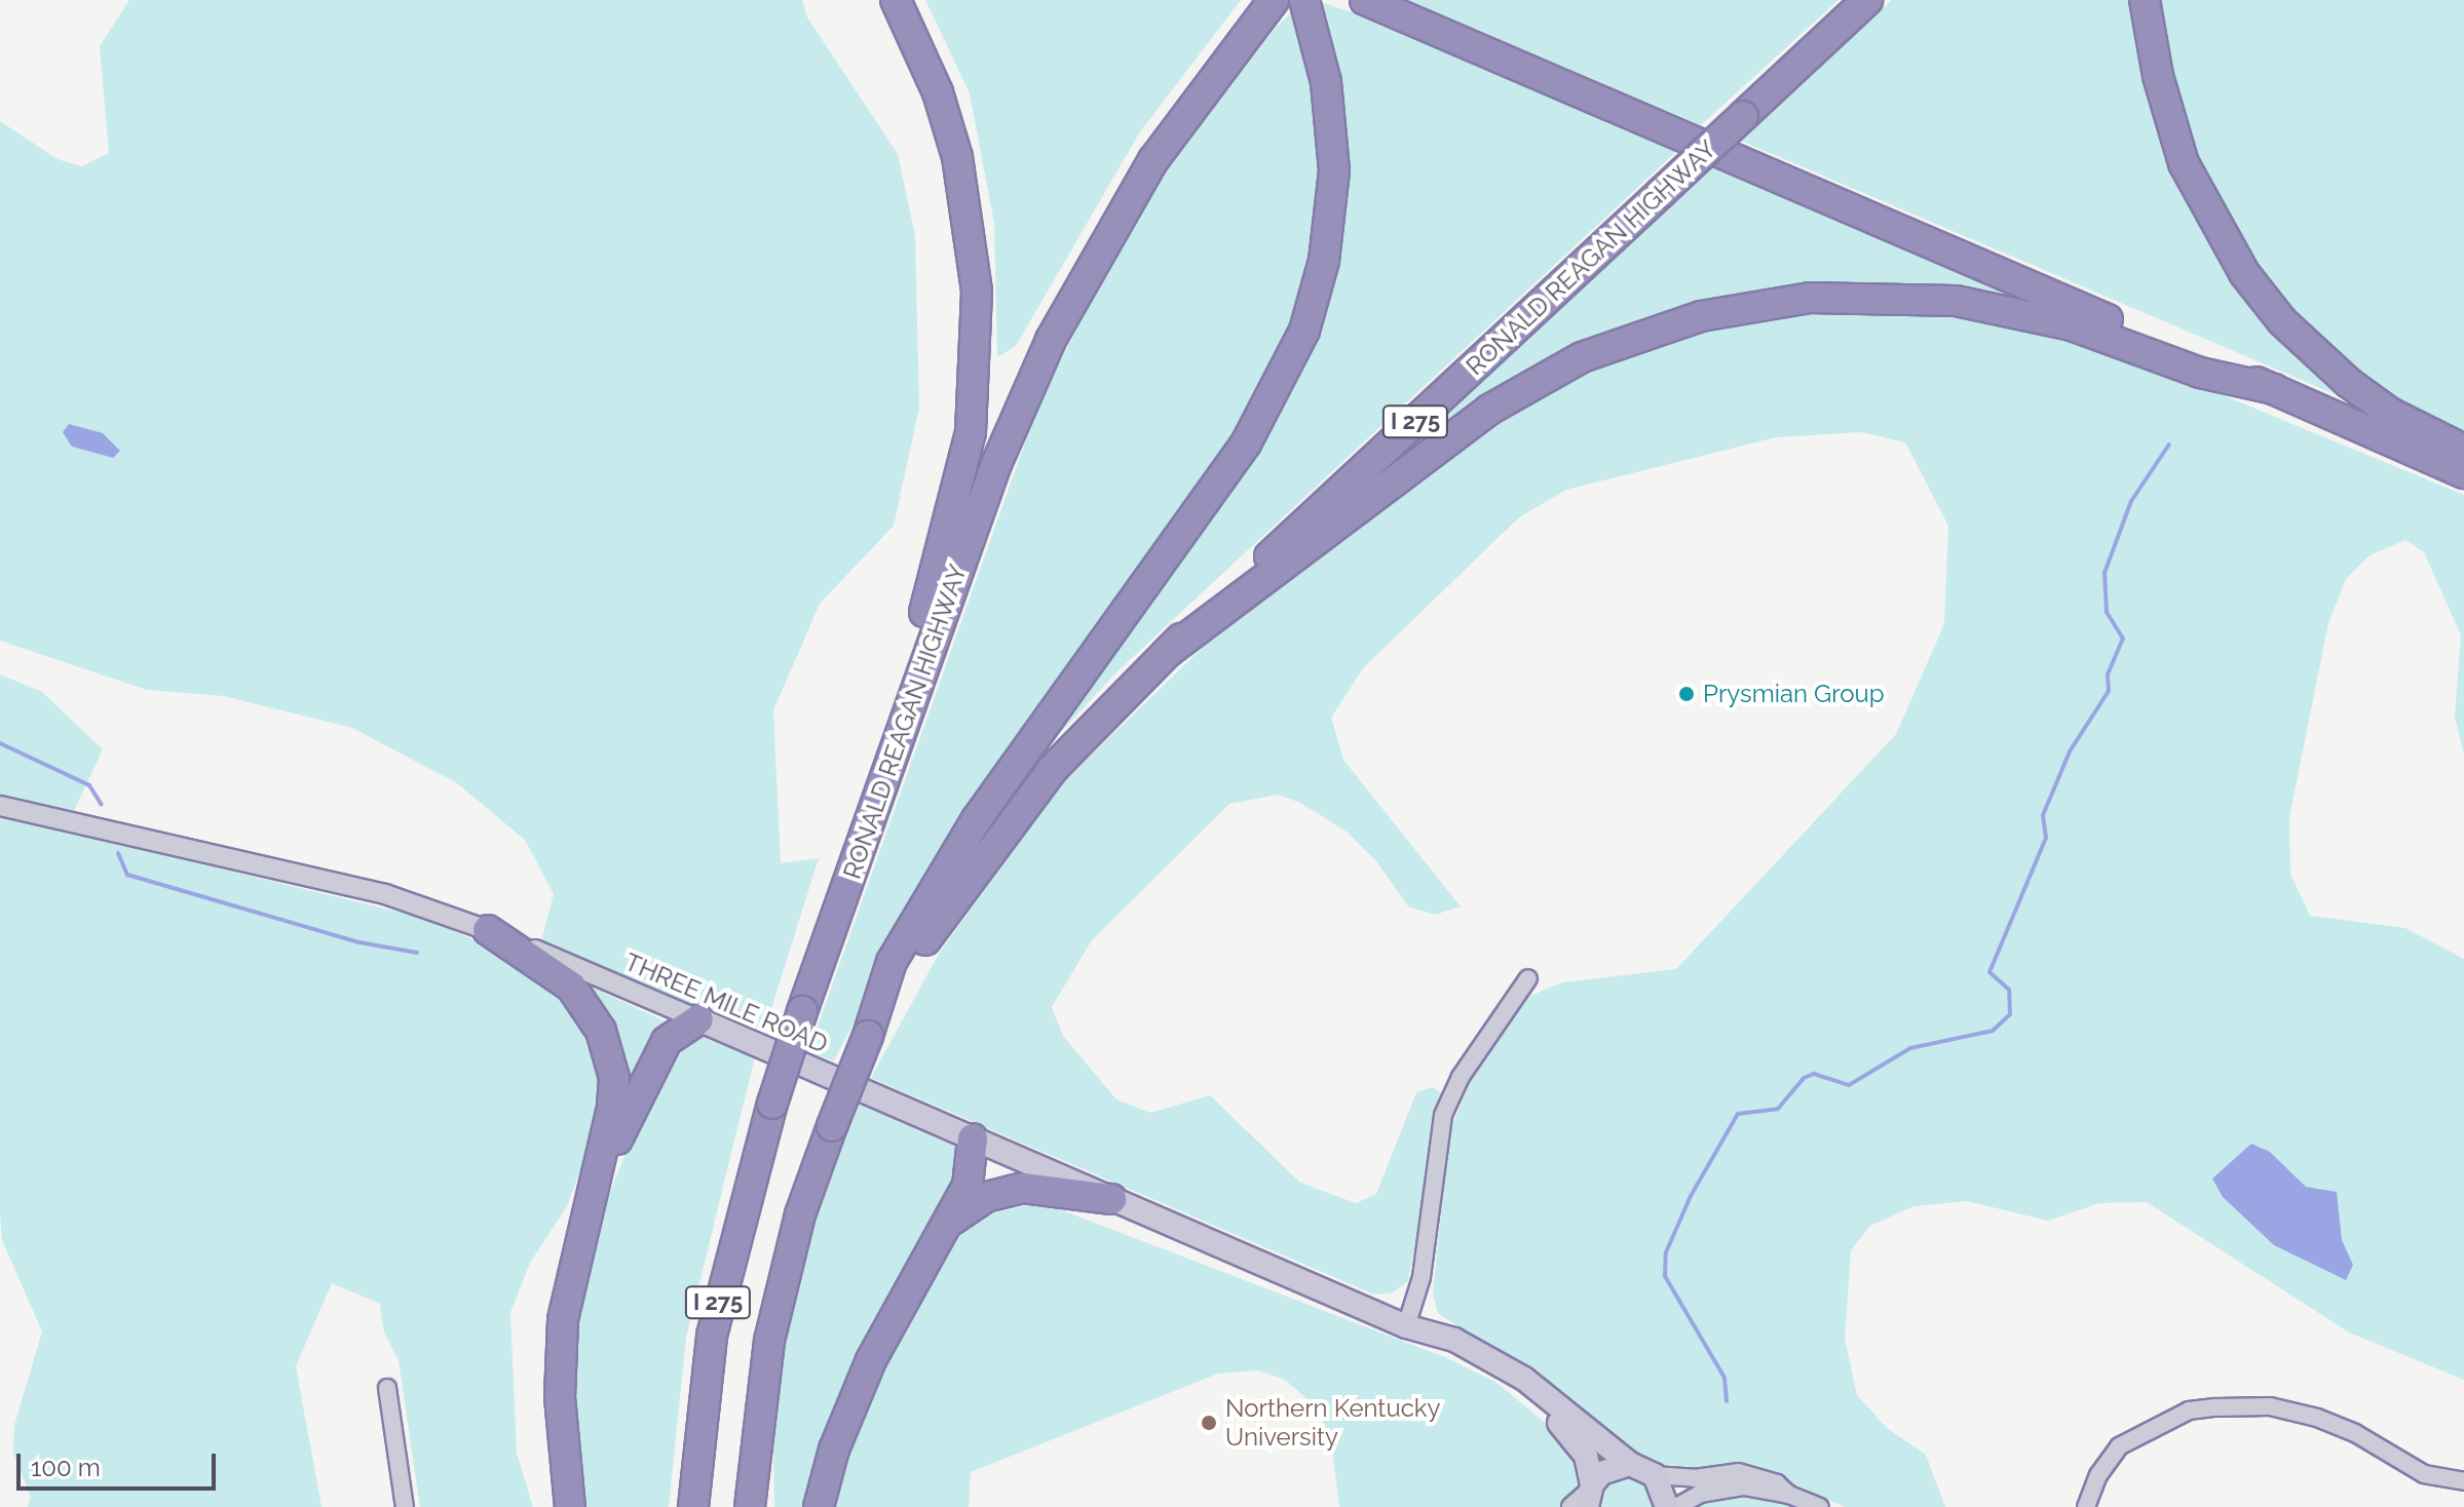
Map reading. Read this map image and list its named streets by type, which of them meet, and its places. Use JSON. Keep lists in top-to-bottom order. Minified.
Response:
{"streets":{"highway":["RONALD REAGAN HIGHWAY","I 275"],"main road":["THREE MILE ROAD"]},"crossings":[["RONALD REAGAN HIGHWAY","I 275"]],"places":["Prysmian Group","Northern Kentucky University"],"scale_bar":"100 m"}
